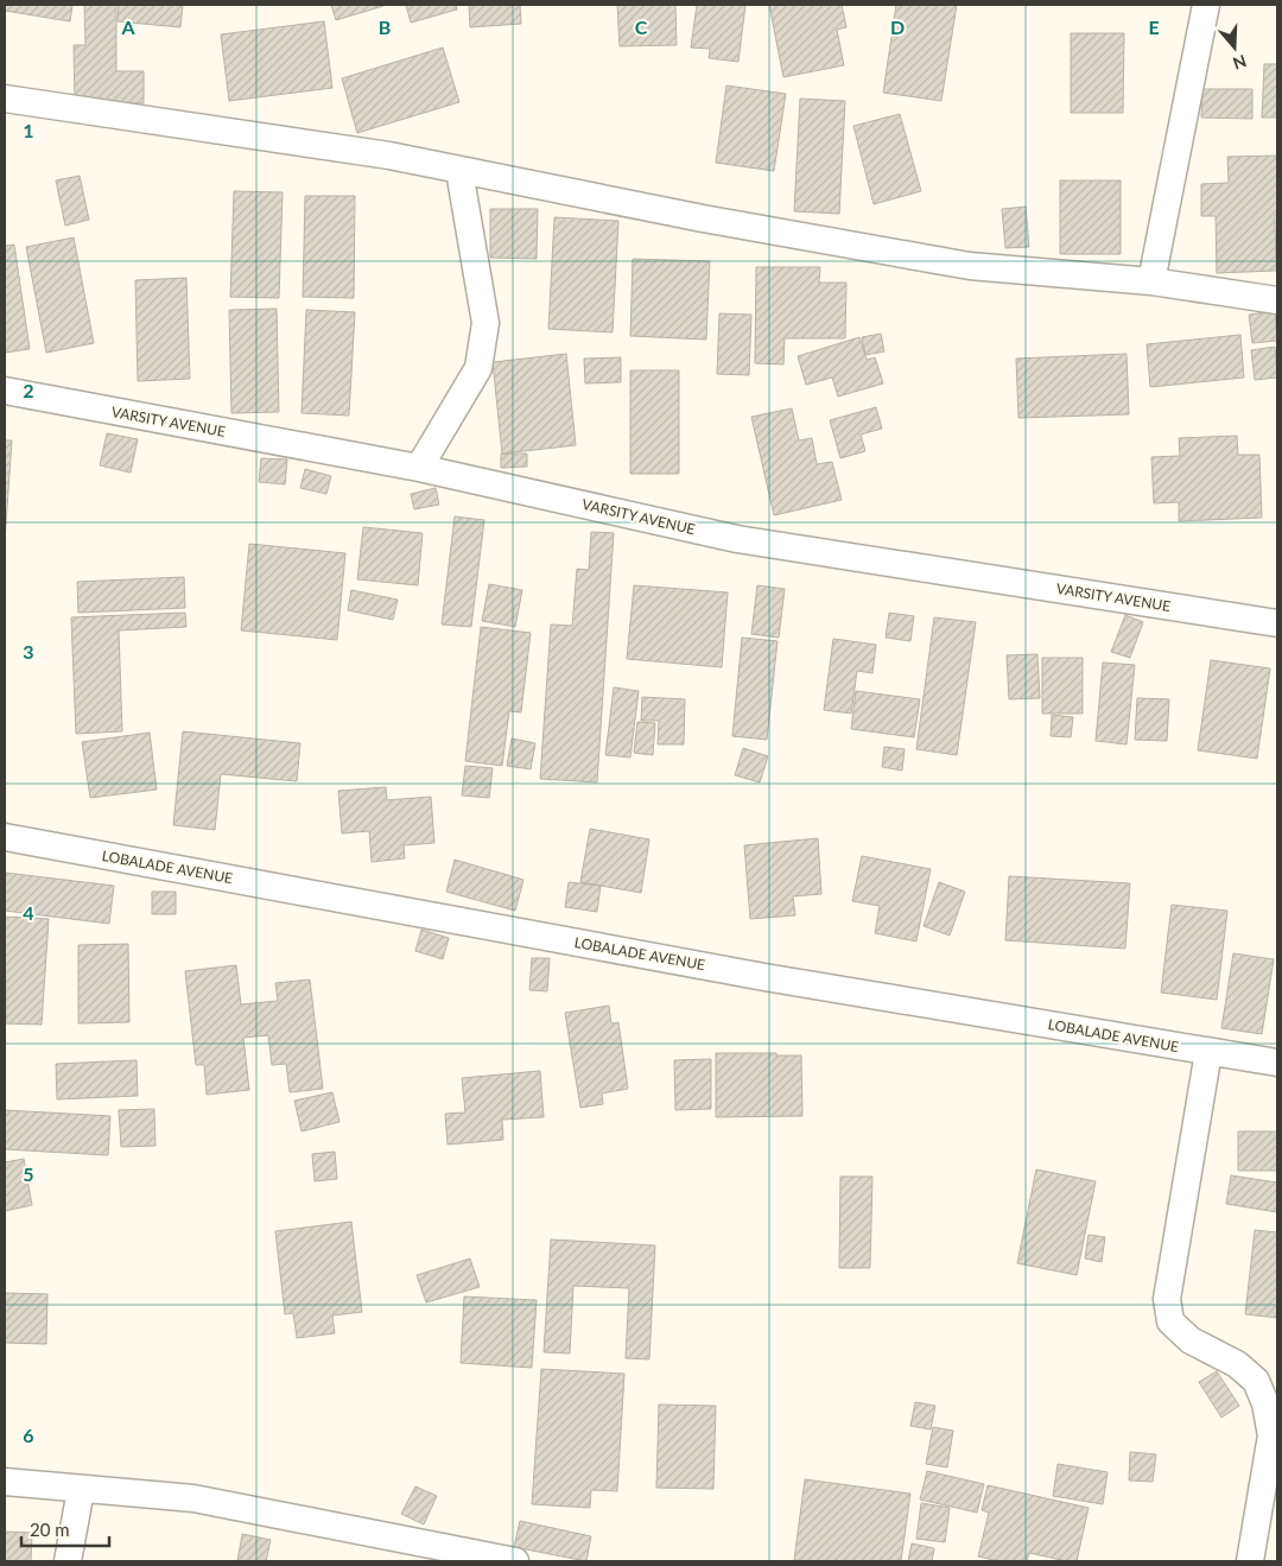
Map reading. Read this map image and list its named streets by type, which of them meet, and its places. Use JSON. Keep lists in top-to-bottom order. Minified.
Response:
{"streets":{"street":["VARSITY AVENUE","LOBALADE AVENUE"]},"scale_bar":"20 m","north":"bottom","grid":{"columns":["A","B","C","D","E"],"rows":["1","2","3","4","5","6"]}}
